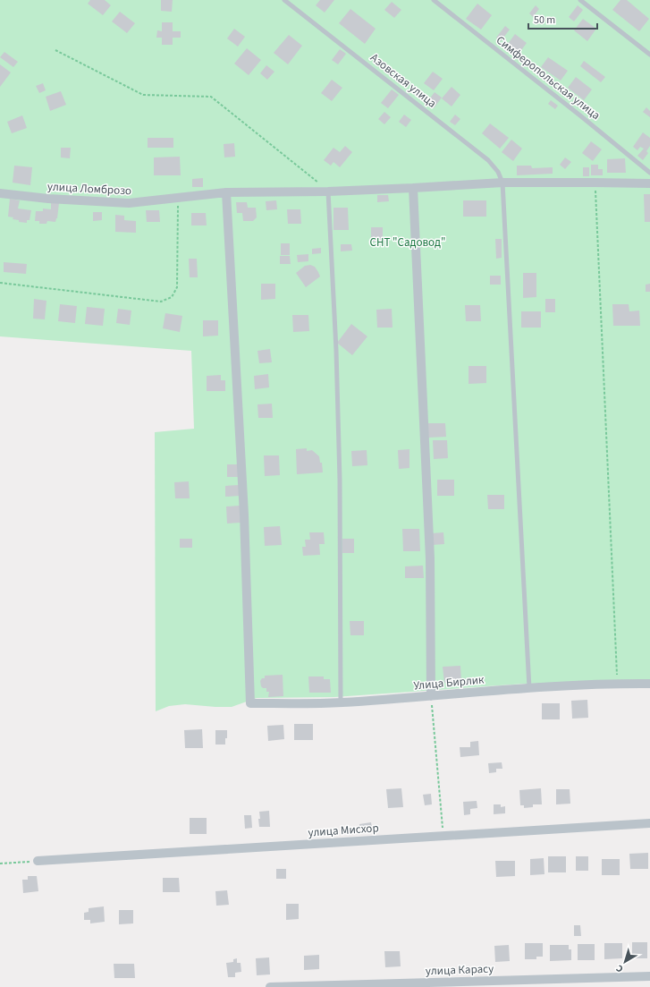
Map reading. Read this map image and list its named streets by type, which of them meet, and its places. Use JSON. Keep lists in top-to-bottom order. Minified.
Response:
{"streets":{"street":["улица Ломброзо","Улица Бирлик","улица Мисхор","улица Карасу"],"lane":["Симферопольская улица","Азовская улица"]},"crossings":[["Азовская улица","улица Ломброзо"],["улица Ломброзо","Улица Бирлик"]],"parks":["СНТ \"Садовод\""],"scale_bar":"50 m","north":"bottom left"}
